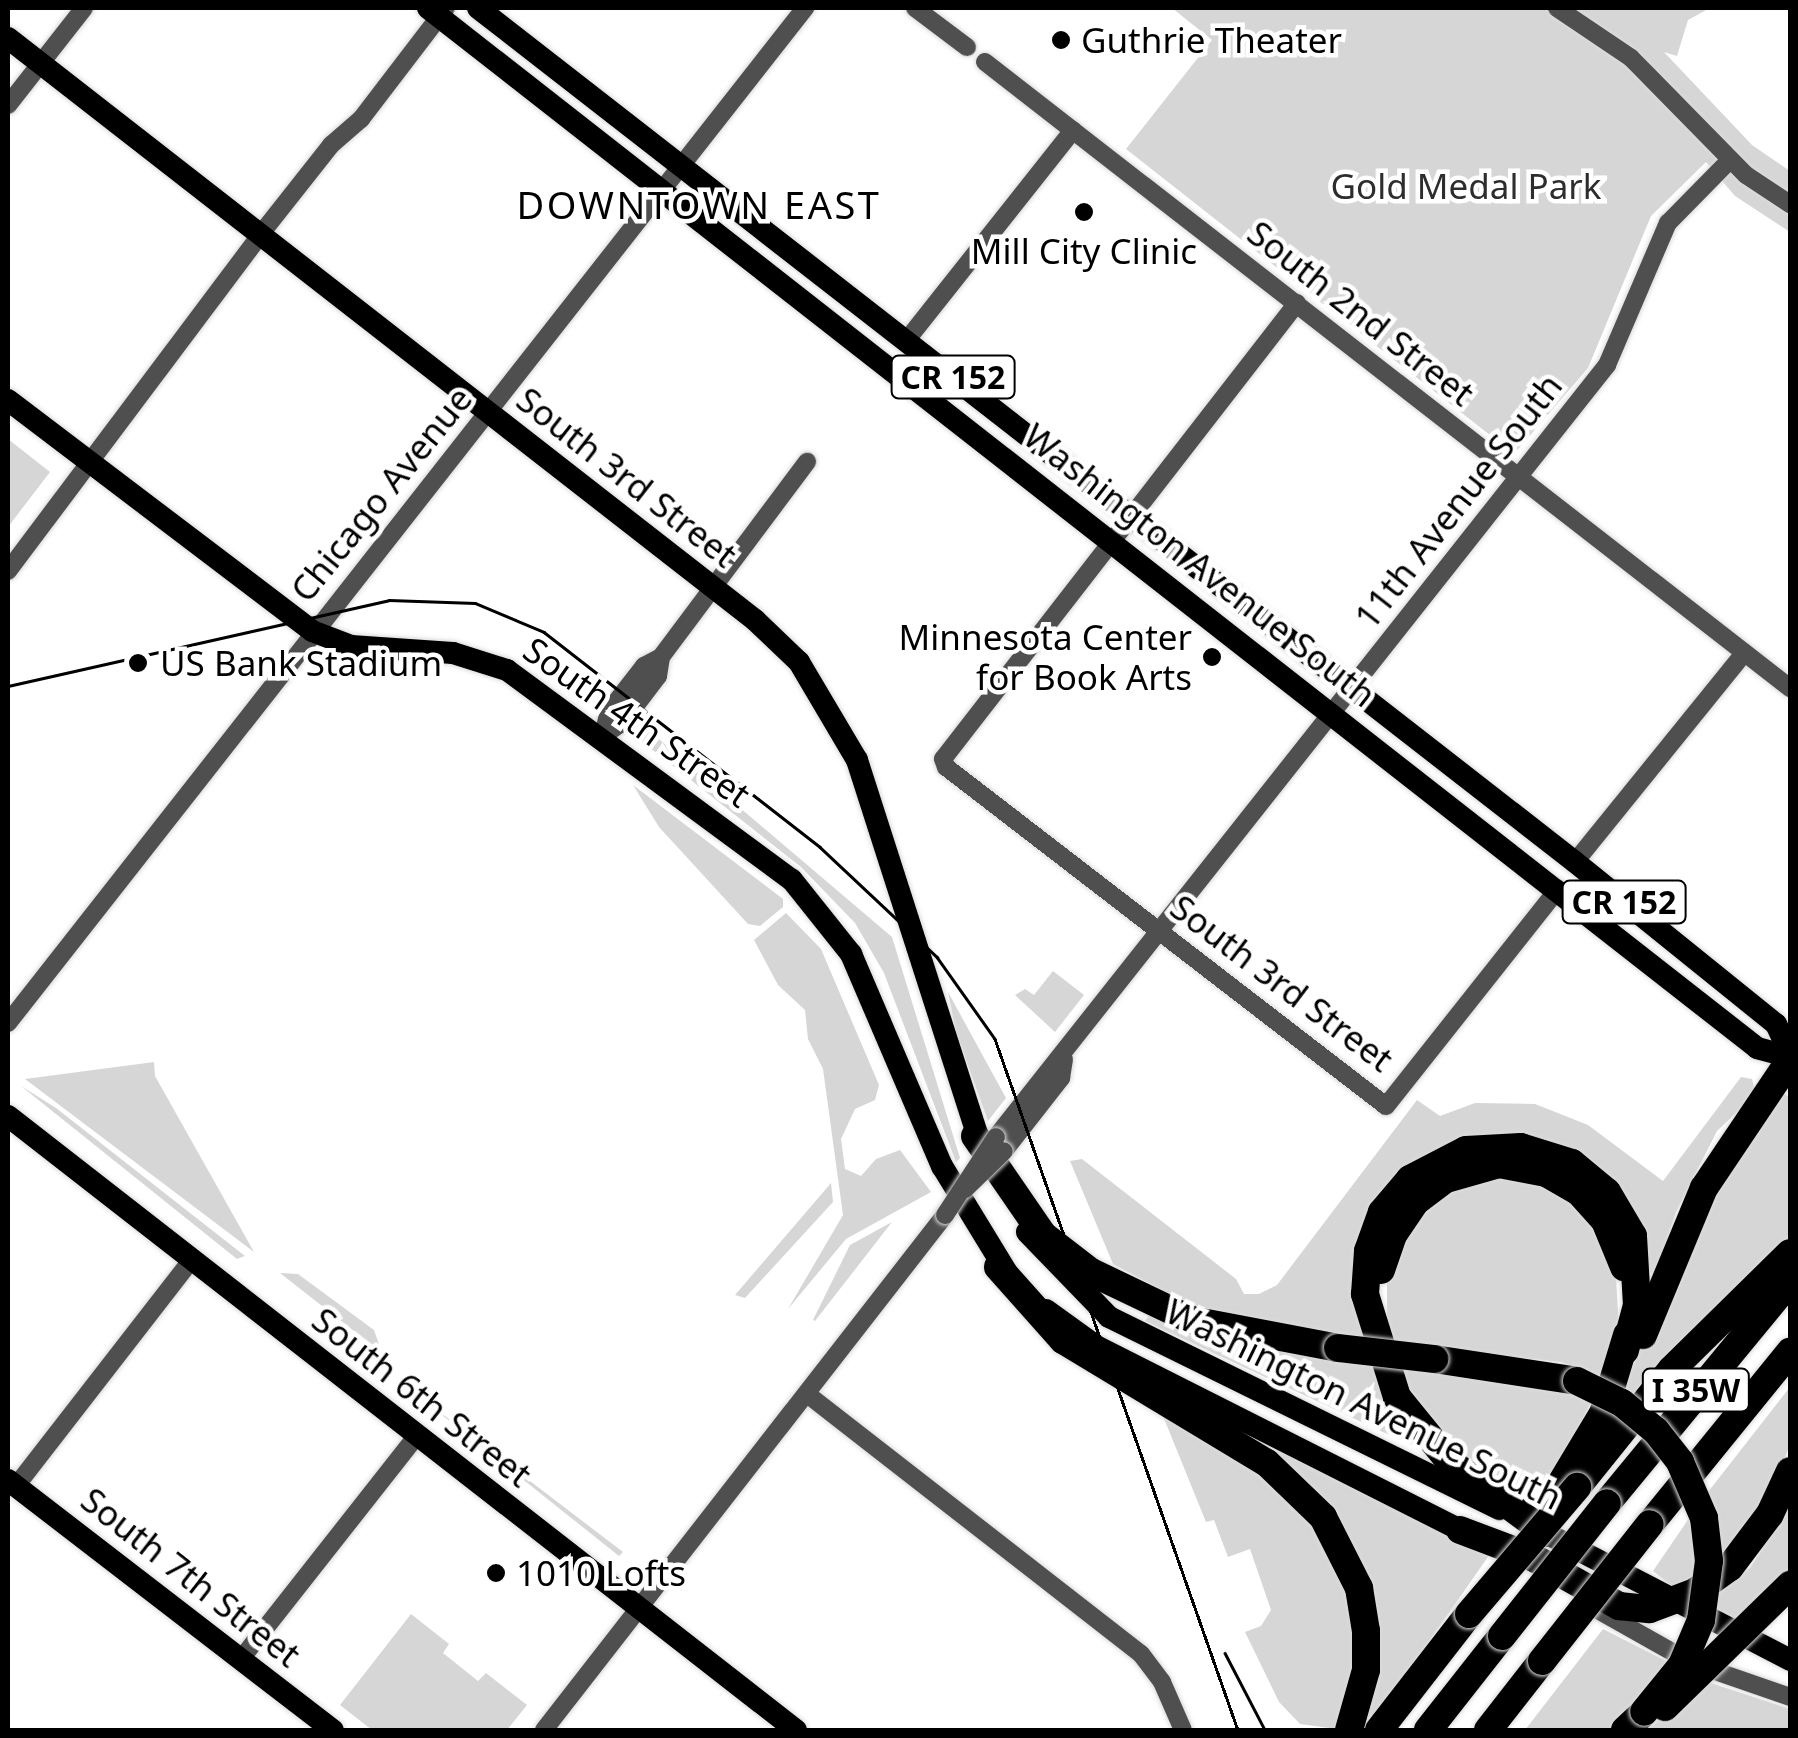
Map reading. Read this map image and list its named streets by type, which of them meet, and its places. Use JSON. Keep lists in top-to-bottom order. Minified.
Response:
{"streets":{"highway":["I 35W"],"main road":["CR 152","South 3rd Street","Washington Avenue South","South 4th Street","South 6th Street","South 7th Street"],"street":["South 2nd Street","Chicago Avenue","11th Avenue South"]},"crossings":[["South 2nd Street","11th Avenue South"],["South 3rd Street","Chicago Avenue"],["South 3rd Street","11th Avenue South"],["South 3rd Street","Washington Avenue South"],["Chicago Avenue","Washington Avenue South"],["Chicago Avenue","South 4th Street"],["11th Avenue South","Washington Avenue South"],["11th Avenue South","South 6th Street"],["Washington Avenue South","South 4th Street"]],"districts":["DOWNTOWN EAST"],"parks":["Gold Medal Park"],"places":["Guthrie Theater","Mill City Clinic","Minnesota Center for Book Arts","US Bank Stadium","1010 Lofts"]}
